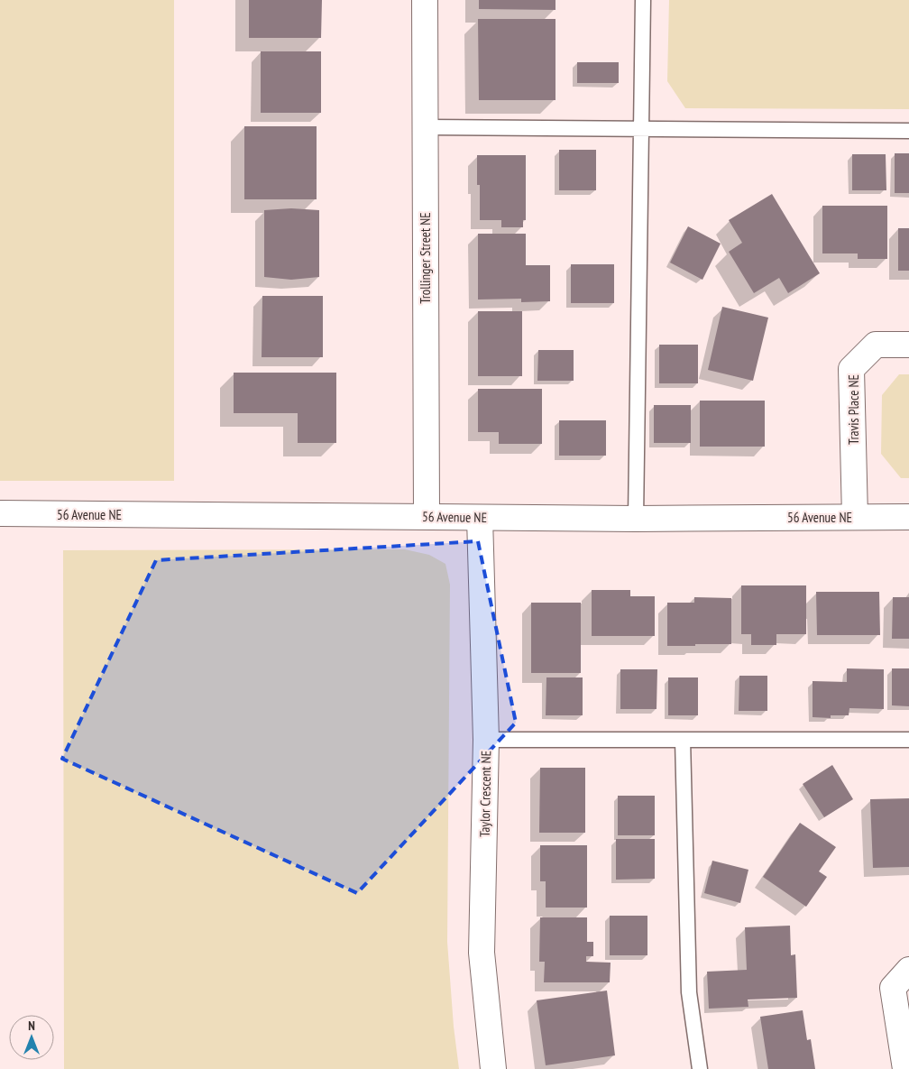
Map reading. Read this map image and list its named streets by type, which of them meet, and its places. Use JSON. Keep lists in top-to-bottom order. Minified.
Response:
{"streets":{"street":["Trollinger Street NE","Travis Place NE","56 Avenue NE","Taylor Crescent NE"]},"crossings":[["Trollinger Street NE","56 Avenue NE"],["Travis Place NE","56 Avenue NE"],["56 Avenue NE","Taylor Crescent NE"]],"north":"top"}
